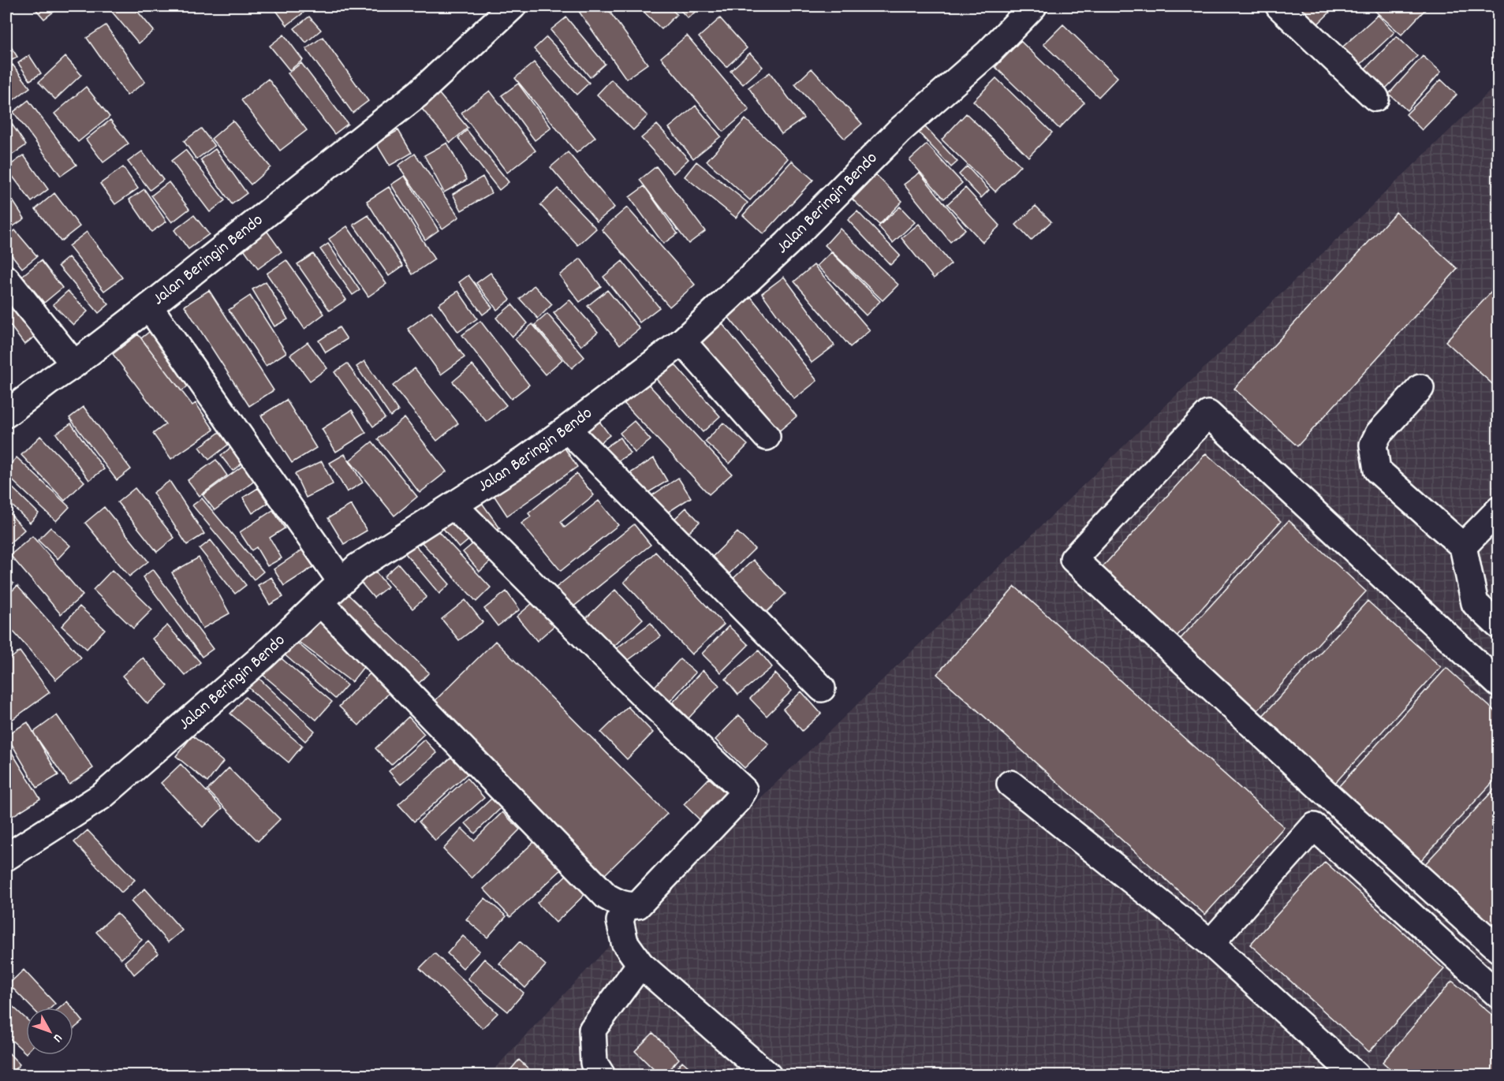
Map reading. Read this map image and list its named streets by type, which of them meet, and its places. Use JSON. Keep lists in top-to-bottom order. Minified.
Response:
{"streets":{"street":["Jalan Beringin Bendo"]},"north":"bottom right"}
